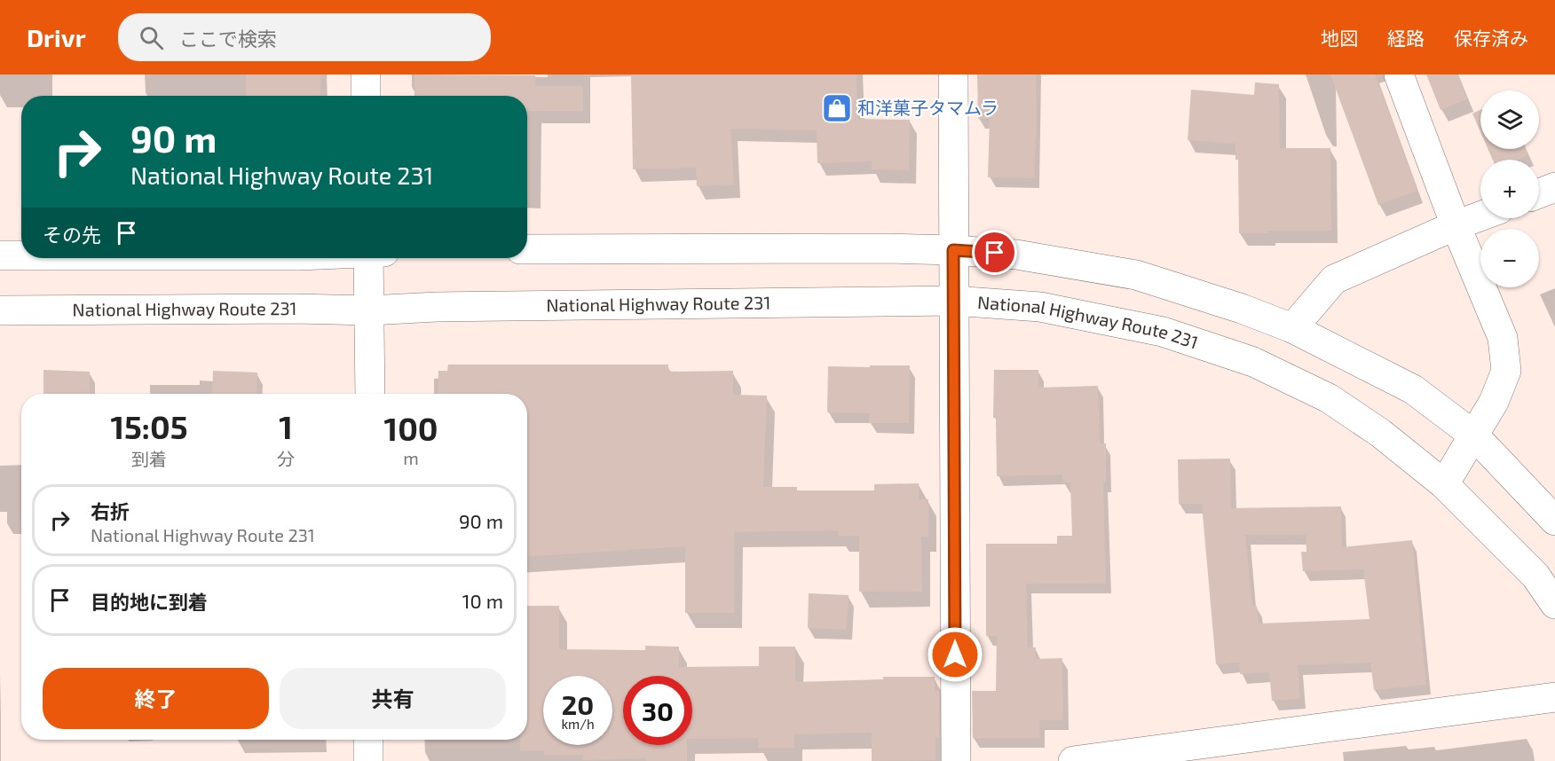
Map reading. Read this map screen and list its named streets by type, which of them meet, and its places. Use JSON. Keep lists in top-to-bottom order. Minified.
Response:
{"streets":{"main road":["National Highway Route 231"]},"places":{"shop":["和洋菓子タマムラ"]},"page":{"header":"Drivr","search":"ここで検索","nav":["地図","経路","保存済み"],"map_buttons":["+","−"],"turn":["90 m","National Highway Route 231"],"then":"その先","eta":["15:05","到着","1","分","100","m"],"list":[{"name":"右折","note":"National Highway Route 231","value":"90 m"},{"name":"目的地に到着","value":"10 m"}],"buttons":["終了","共有"],"speed":"20 km/h","limit":"30"}}
